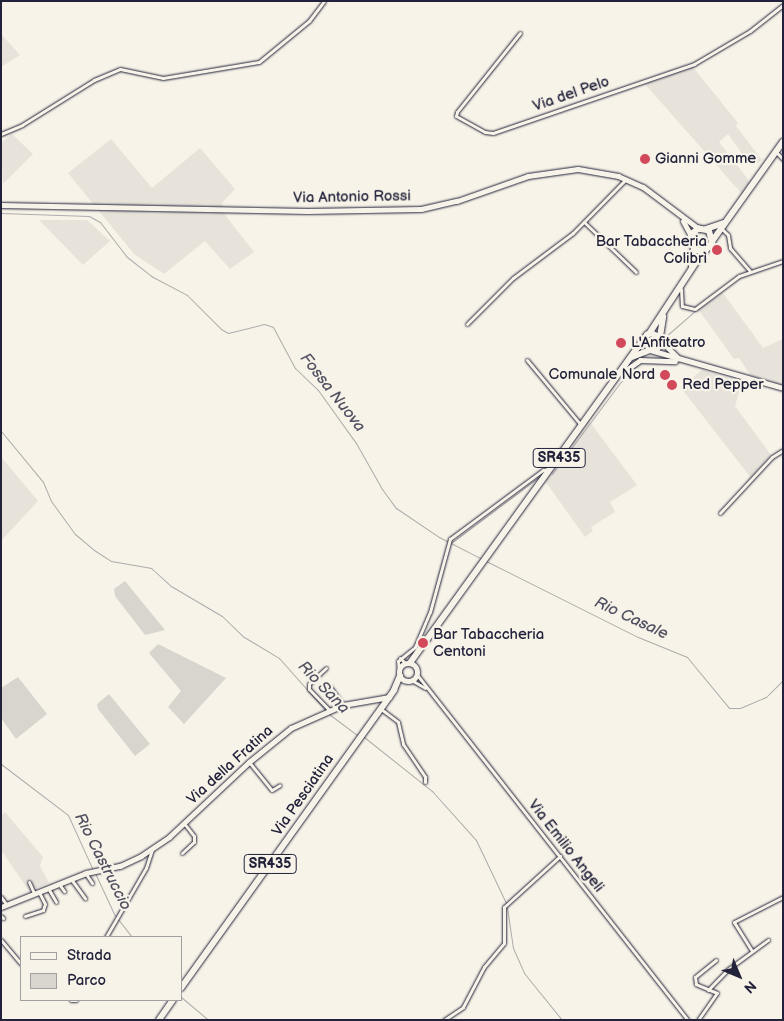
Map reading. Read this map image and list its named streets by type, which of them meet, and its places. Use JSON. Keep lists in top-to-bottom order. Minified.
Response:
{"streets":{"main road":["Via Antonio Rossi","SR435","Via della Fratina","Via Pesciatina"],"street":["Via del Pelo","Via Emilio Angeli"]},"crossings":[["Via della Fratina","Via Pesciatina"],["Via Pesciatina","Via Emilio Angeli"]],"water":["Fossa Nuova","Rio Casale","Rio Sana","Rio Castruccio"],"places":["Gianni Gomme","Bar Tabaccheria Colibrì","L'Anfiteatro","Comunale Nord","Red Pepper","Bar Tabaccheria Centoni"],"legend":["Strada","Parco"],"north":"bottom right"}
